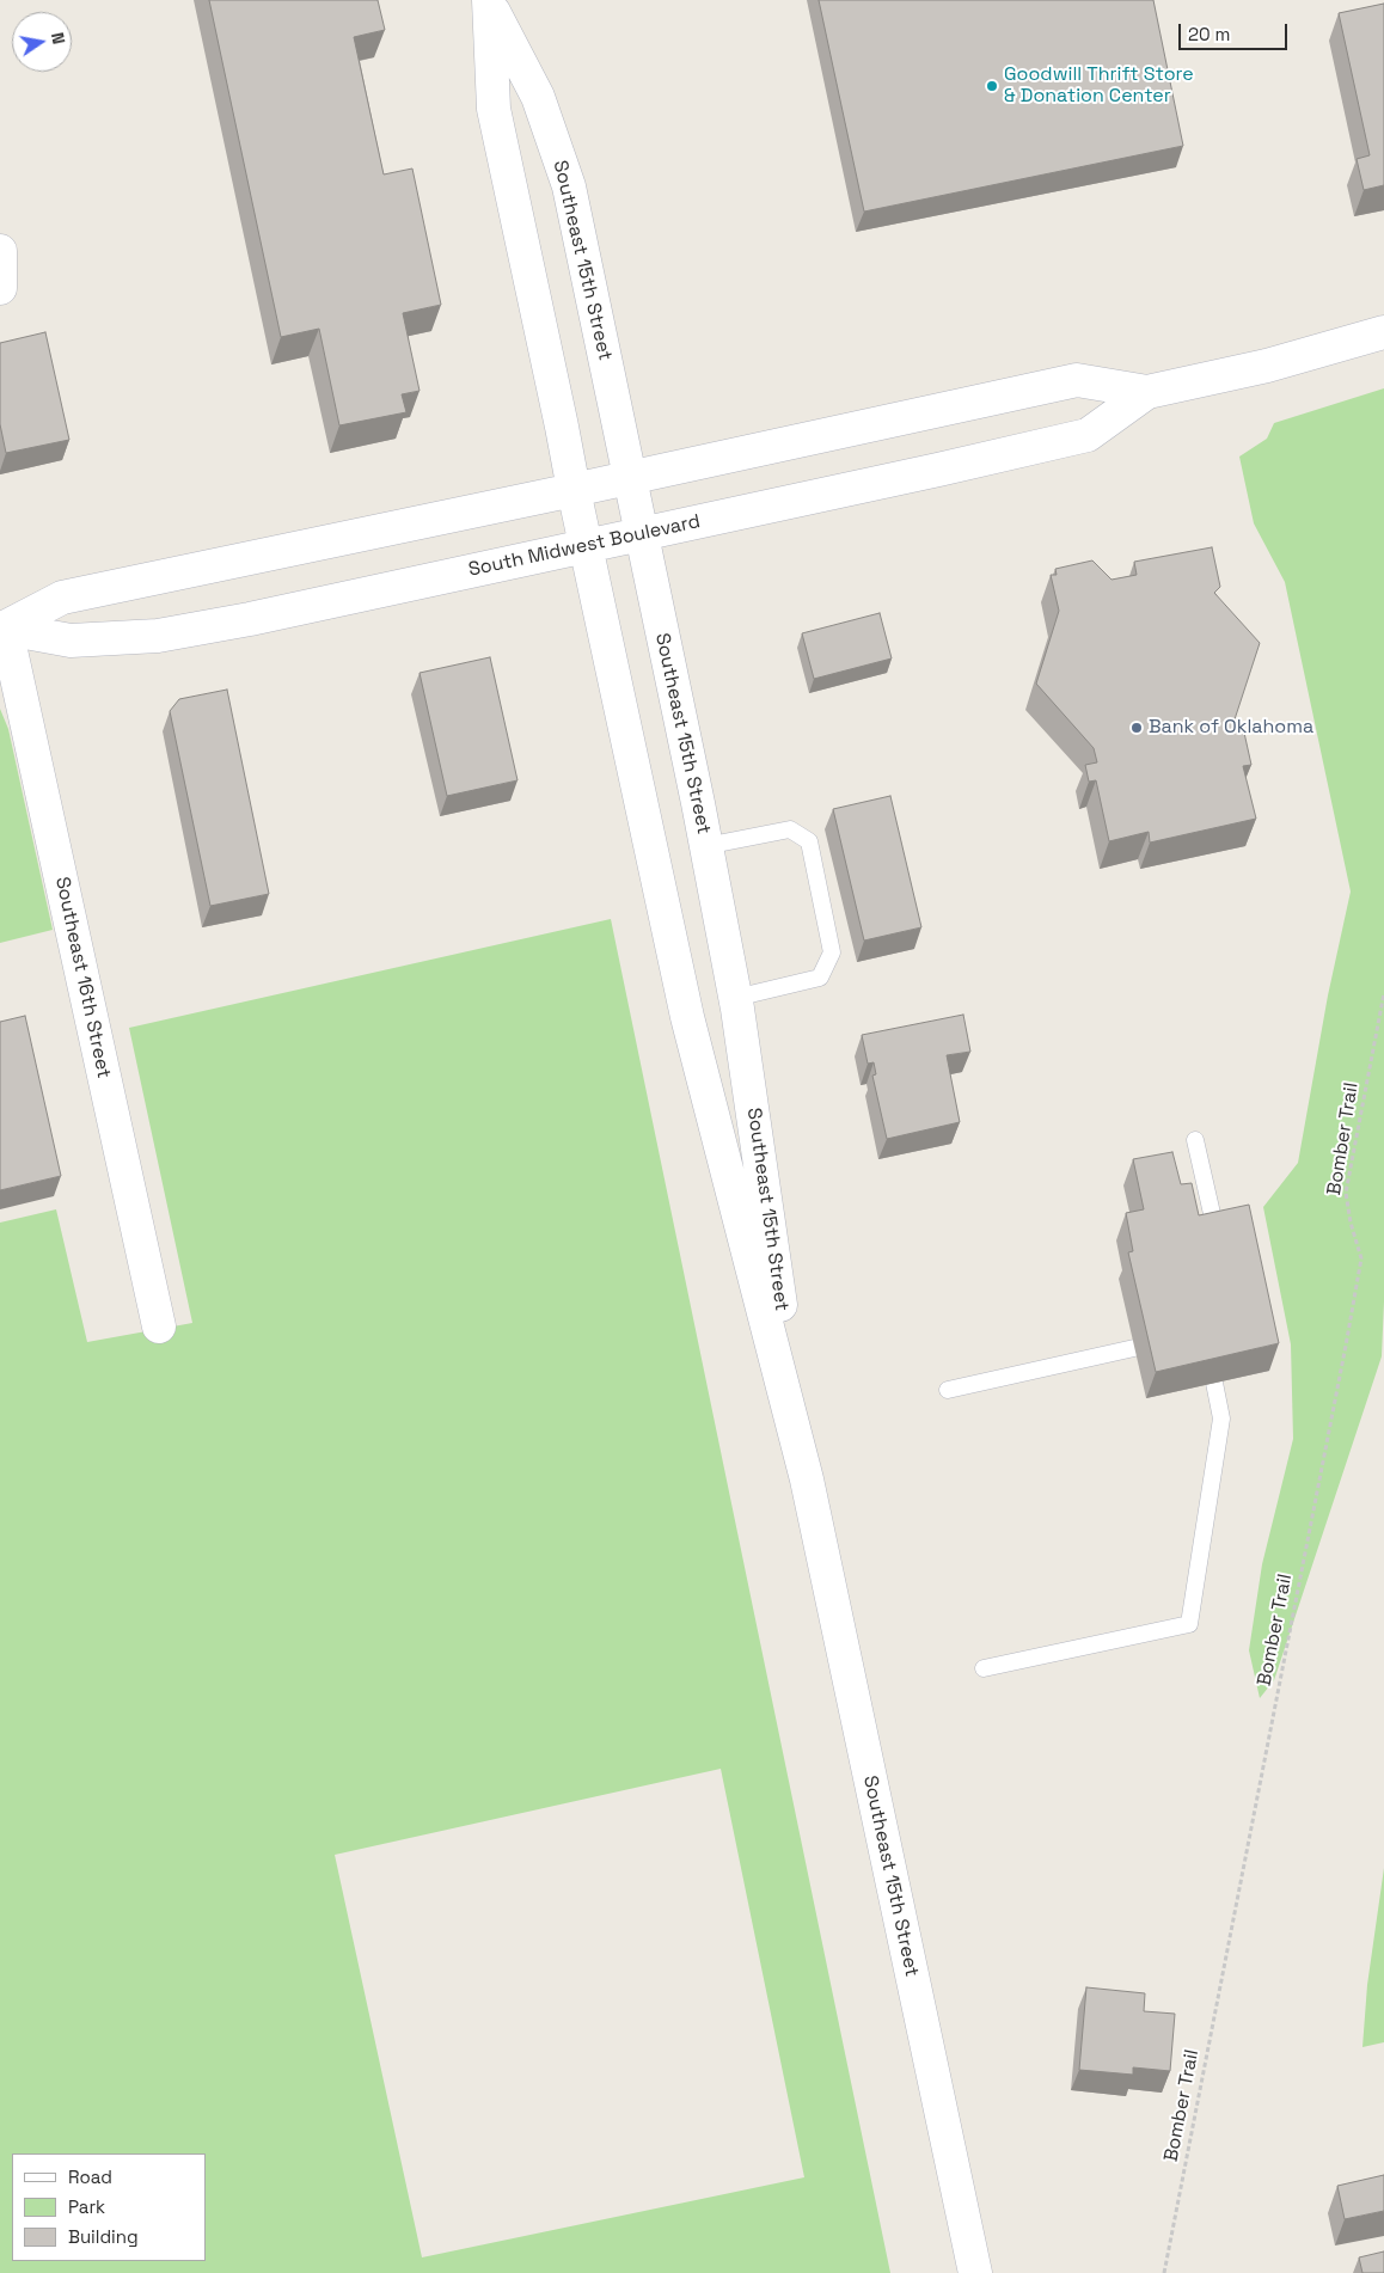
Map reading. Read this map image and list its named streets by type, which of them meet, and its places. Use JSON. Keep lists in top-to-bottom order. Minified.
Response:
{"streets":{"main road":["Southeast 15th Street","South Midwest Boulevard","Southeast 16th Street"],"path":["Bomber Trail"]},"crossings":[["Southeast 15th Street","South Midwest Boulevard"],["South Midwest Boulevard","Southeast 16th Street"]],"places":["Goodwill Thrift Store & Donation Center","Bank of Oklahoma"],"legend":["Road","Park","Building"],"scale_bar":"20 m","north":"right"}
